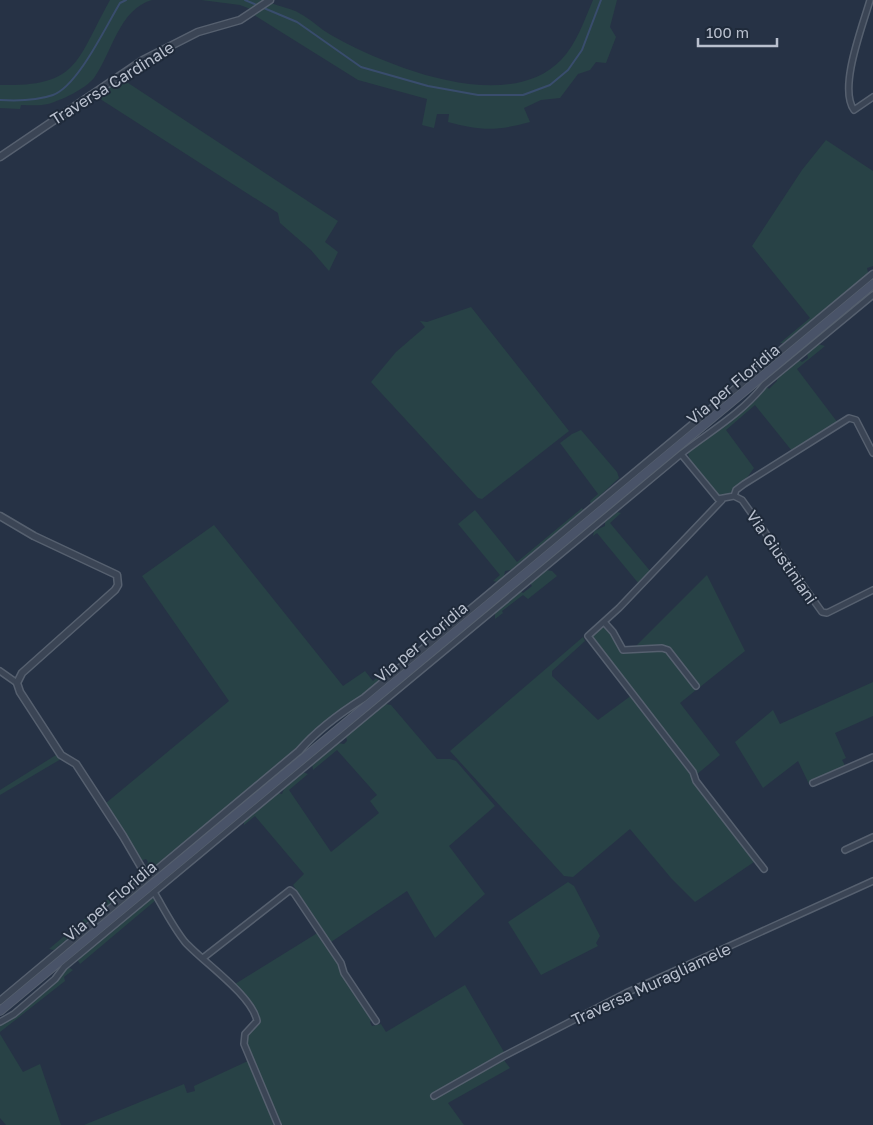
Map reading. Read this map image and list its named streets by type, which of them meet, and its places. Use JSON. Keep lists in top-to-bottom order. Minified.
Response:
{"streets":{"main road":["Via per Floridia"],"street":["Traversa Cardinale","Via Giustiniani","Traversa Muragliamele"]},"scale_bar":"100 m"}
